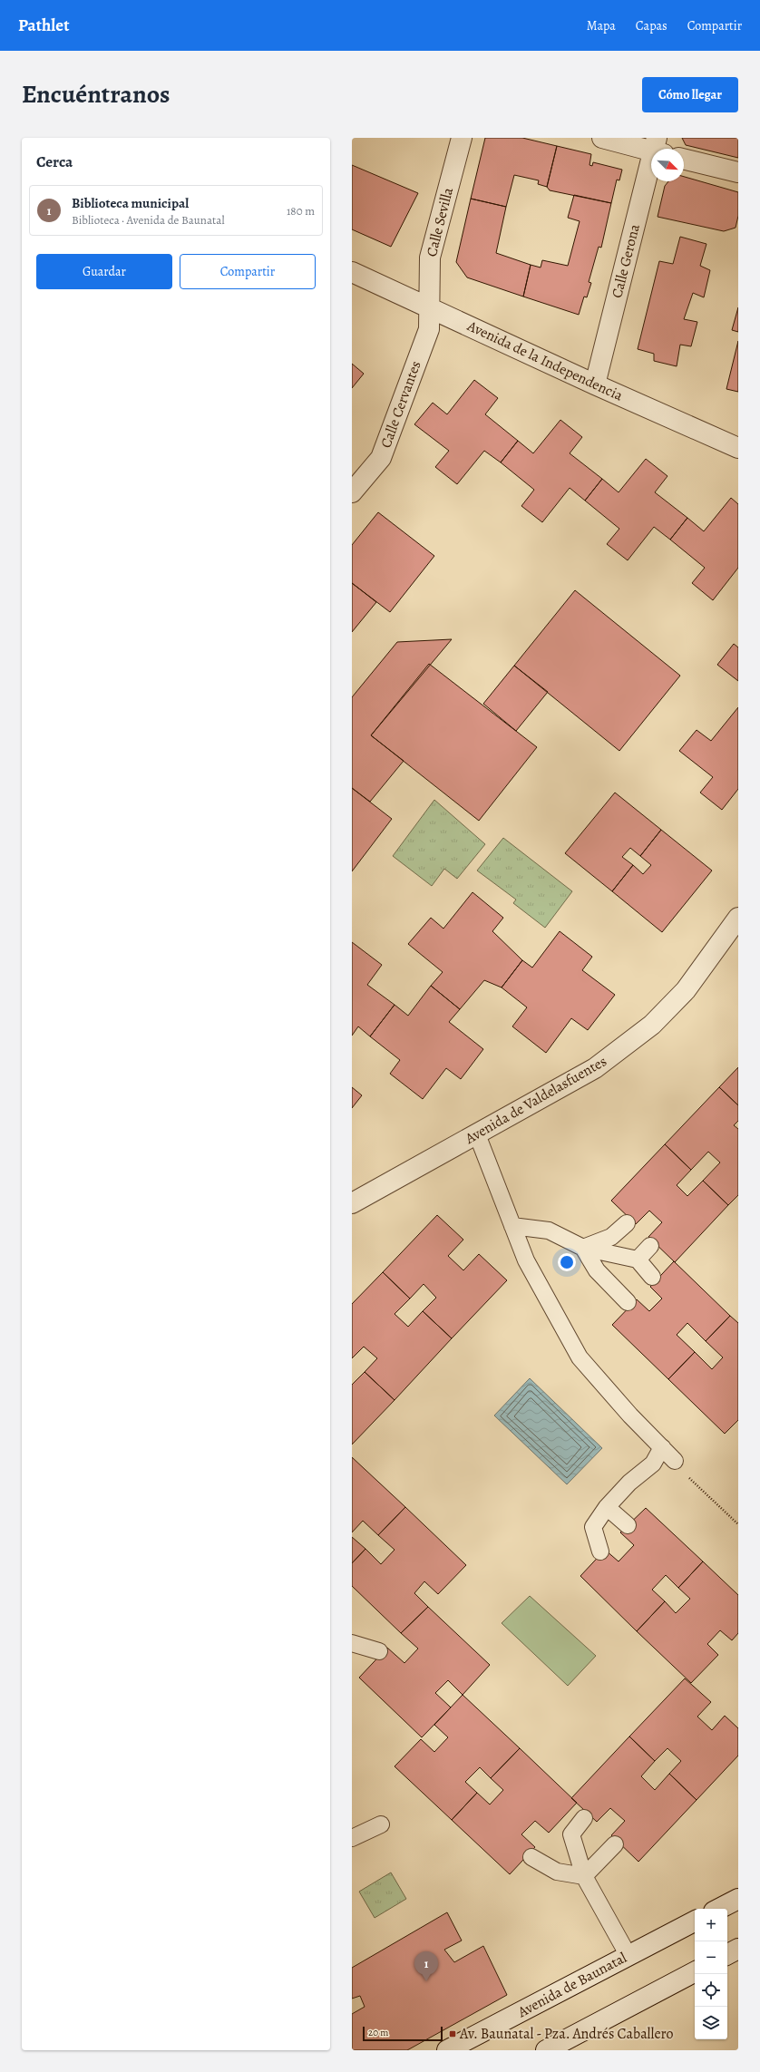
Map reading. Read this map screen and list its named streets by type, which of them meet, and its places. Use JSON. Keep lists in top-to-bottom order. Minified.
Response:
{"streets":{"street":["Calle Sevilla","Calle Gerona","Avenida de la Independencia","Calle Cervantes","Avenida de Valdelasfuentes","Avenida de Baunatal"]},"crossings":[["Calle Sevilla","Avenida de la Independencia"],["Calle Sevilla","Calle Cervantes"],["Calle Gerona","Avenida de la Independencia"],["Avenida de la Independencia","Calle Cervantes"]],"places":{"transit":["Av. Baunatal - Pza. Andrés Caballero"]},"scale_bar":"20 m","north":"bottom right","page":{"header":"Pathlet","nav":["Mapa","Capas","Compartir"],"title":"Encuéntranos","buttons":["Cómo llegar",["Guardar","Compartir"]],"heading":"Cerca","list":[{"mark":"1","name":"Biblioteca municipal","note":"Biblioteca · Avenida de Baunatal","value":"180 m"}],"map_buttons":["+","−"],"pins":"1","scale":"20 m"}}
